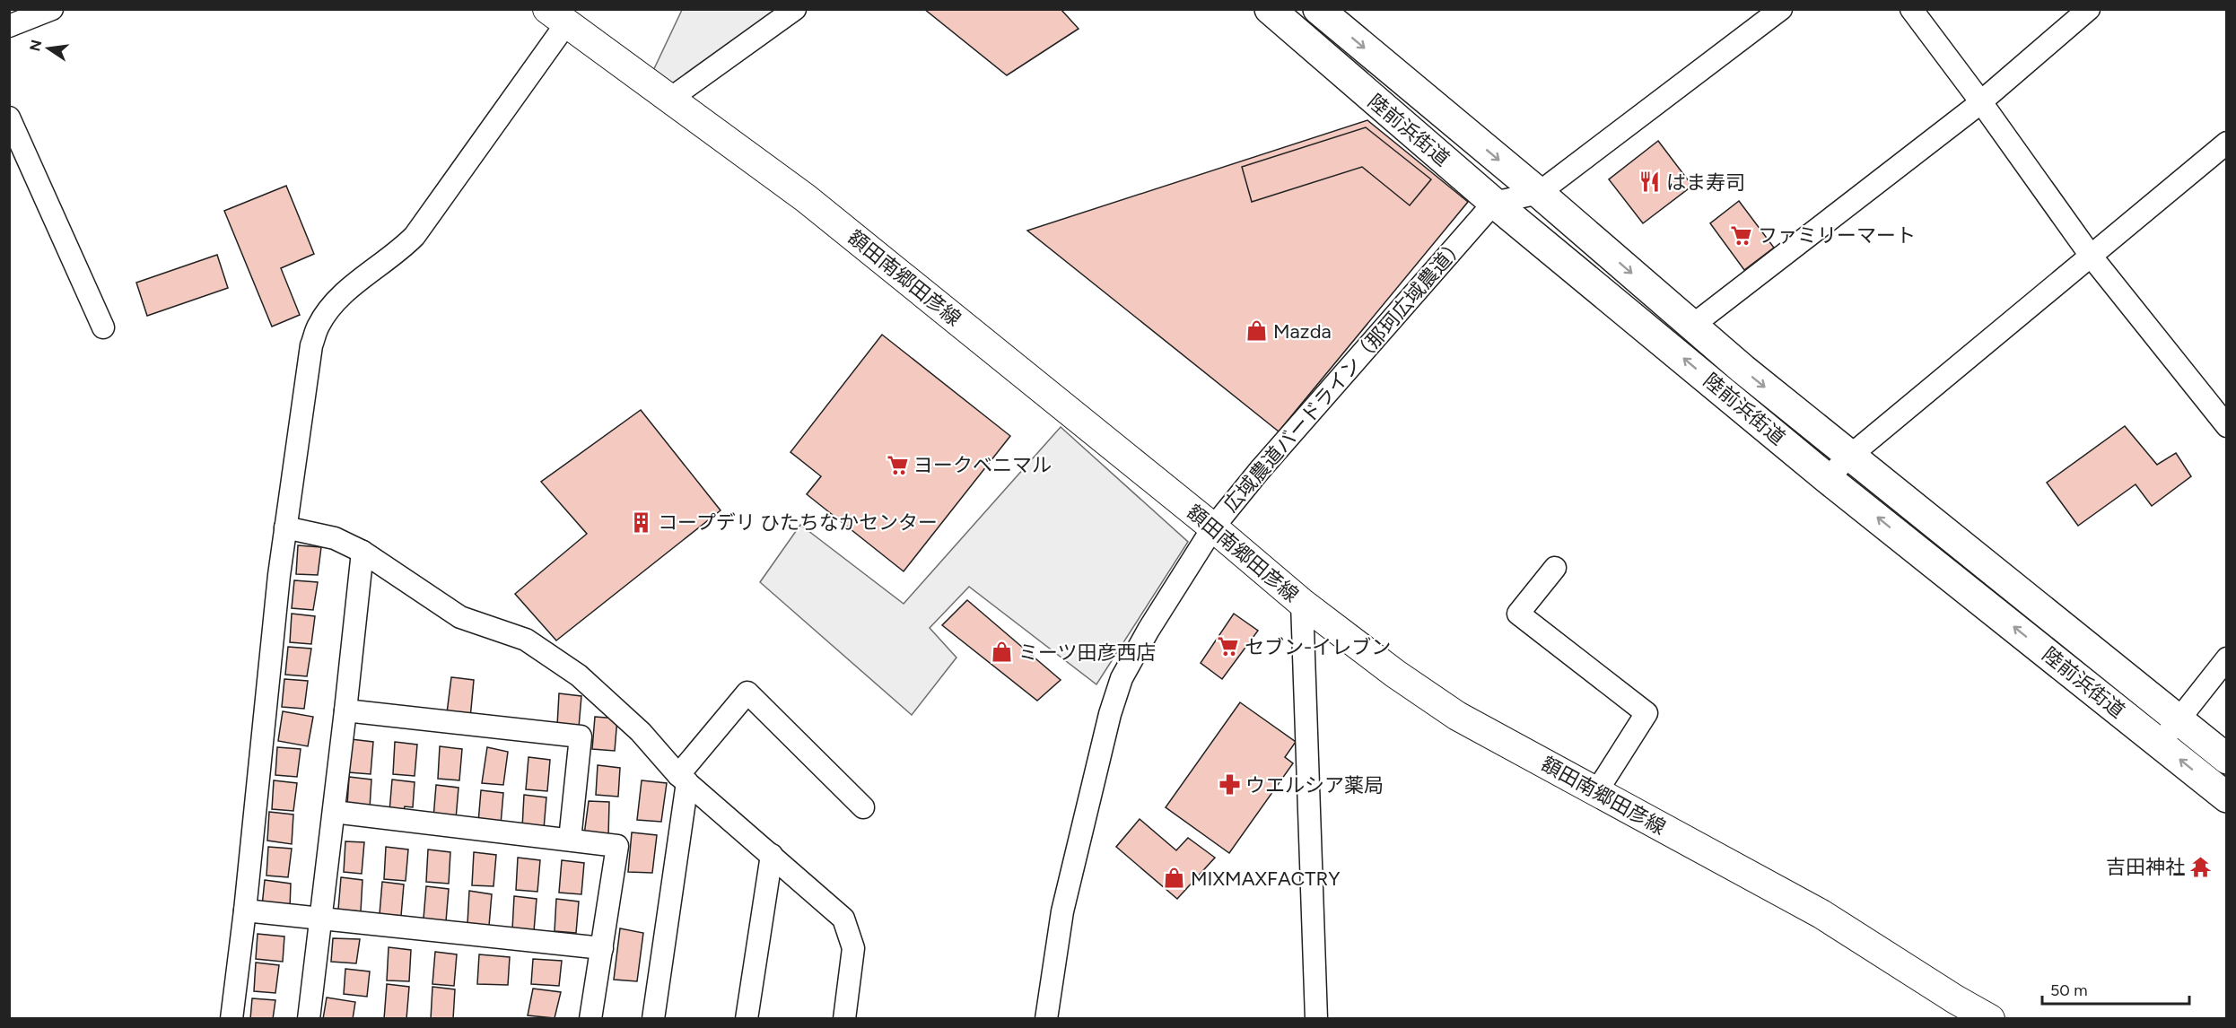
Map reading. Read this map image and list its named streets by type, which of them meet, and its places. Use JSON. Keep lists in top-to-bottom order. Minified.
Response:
{"streets":{"highway":["陸前浜街道"],"main road":["額田南郷田彦線"],"street":["広域農道バードライン（那珂広域農道）"]},"crossings":[["陸前浜街道","広域農道バードライン（那珂広域農道）"],["額田南郷田彦線","広域農道バードライン（那珂広域農道）"]],"places":{"restaurant":["はま寿司"],"supermarket":["ファミリーマート","ヨークベニマル","セブン-イレブン"],"shop":["Mazda","ミーツ田彦西店","MIXMAXFACTRY"],"building":["コープデリ ひたちなかセンター"],"pharmacy":["ウエルシア薬局"],"temple":["吉田神社"]},"scale_bar":"50 m","north":"left"}
